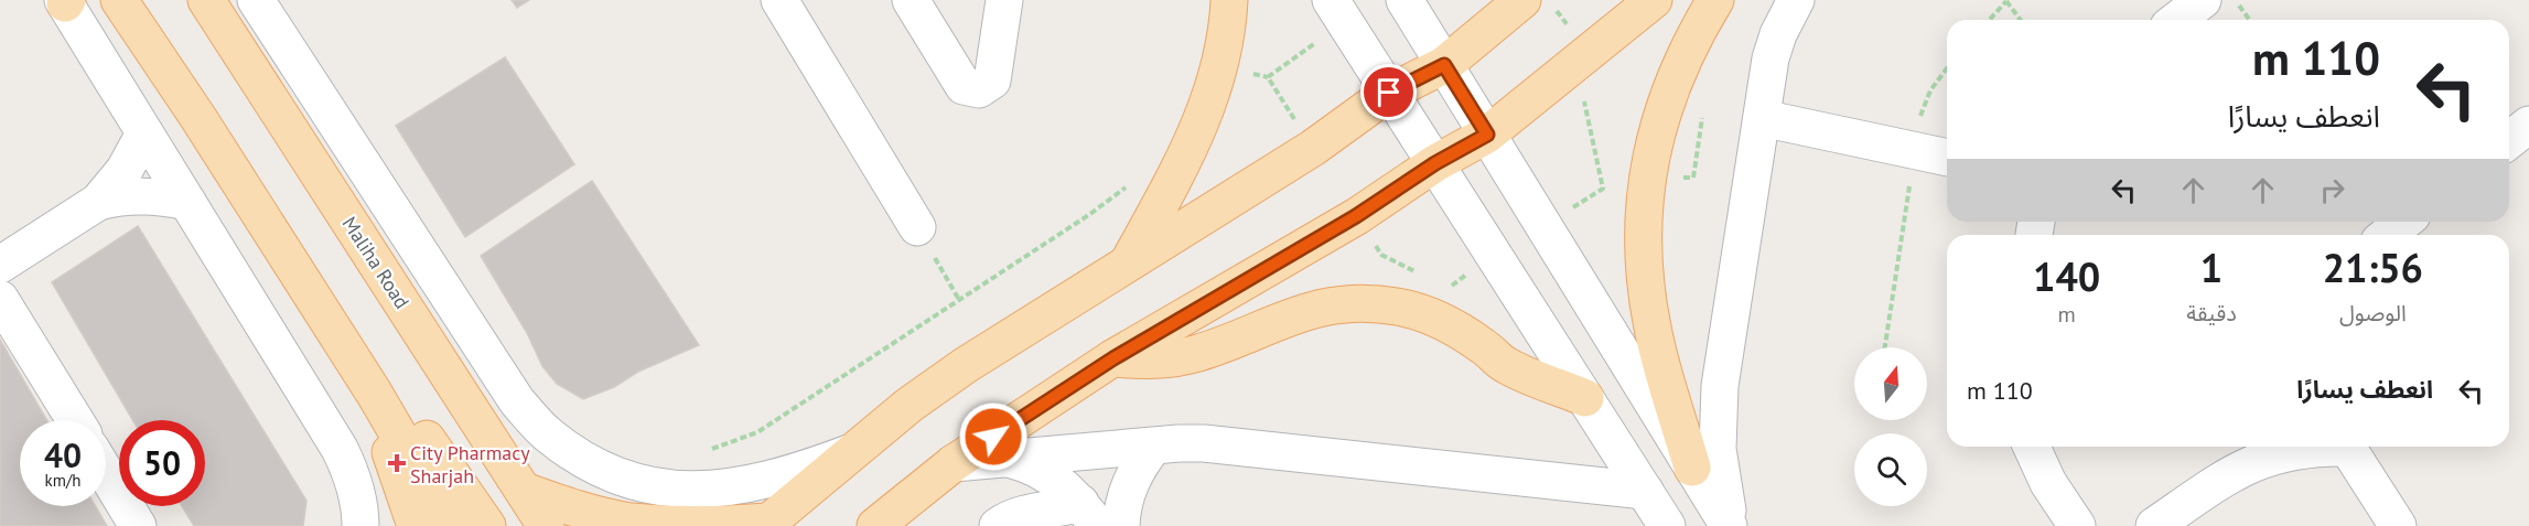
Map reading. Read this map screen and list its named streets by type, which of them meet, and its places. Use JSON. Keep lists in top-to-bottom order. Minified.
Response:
{"streets":{"main road":["Maliha Road"]},"places":{"health":["City Pharmacy Sharjah"]},"north":"top","page":{"turn":["110 m","انعطف يسارًا"],"eta":["21:56","الوصول","1","دقيقة","140","m"],"list":[{"name":"انعطف يسارًا","value":"110 m"}],"speed":"40 km/h","limit":"50"}}
